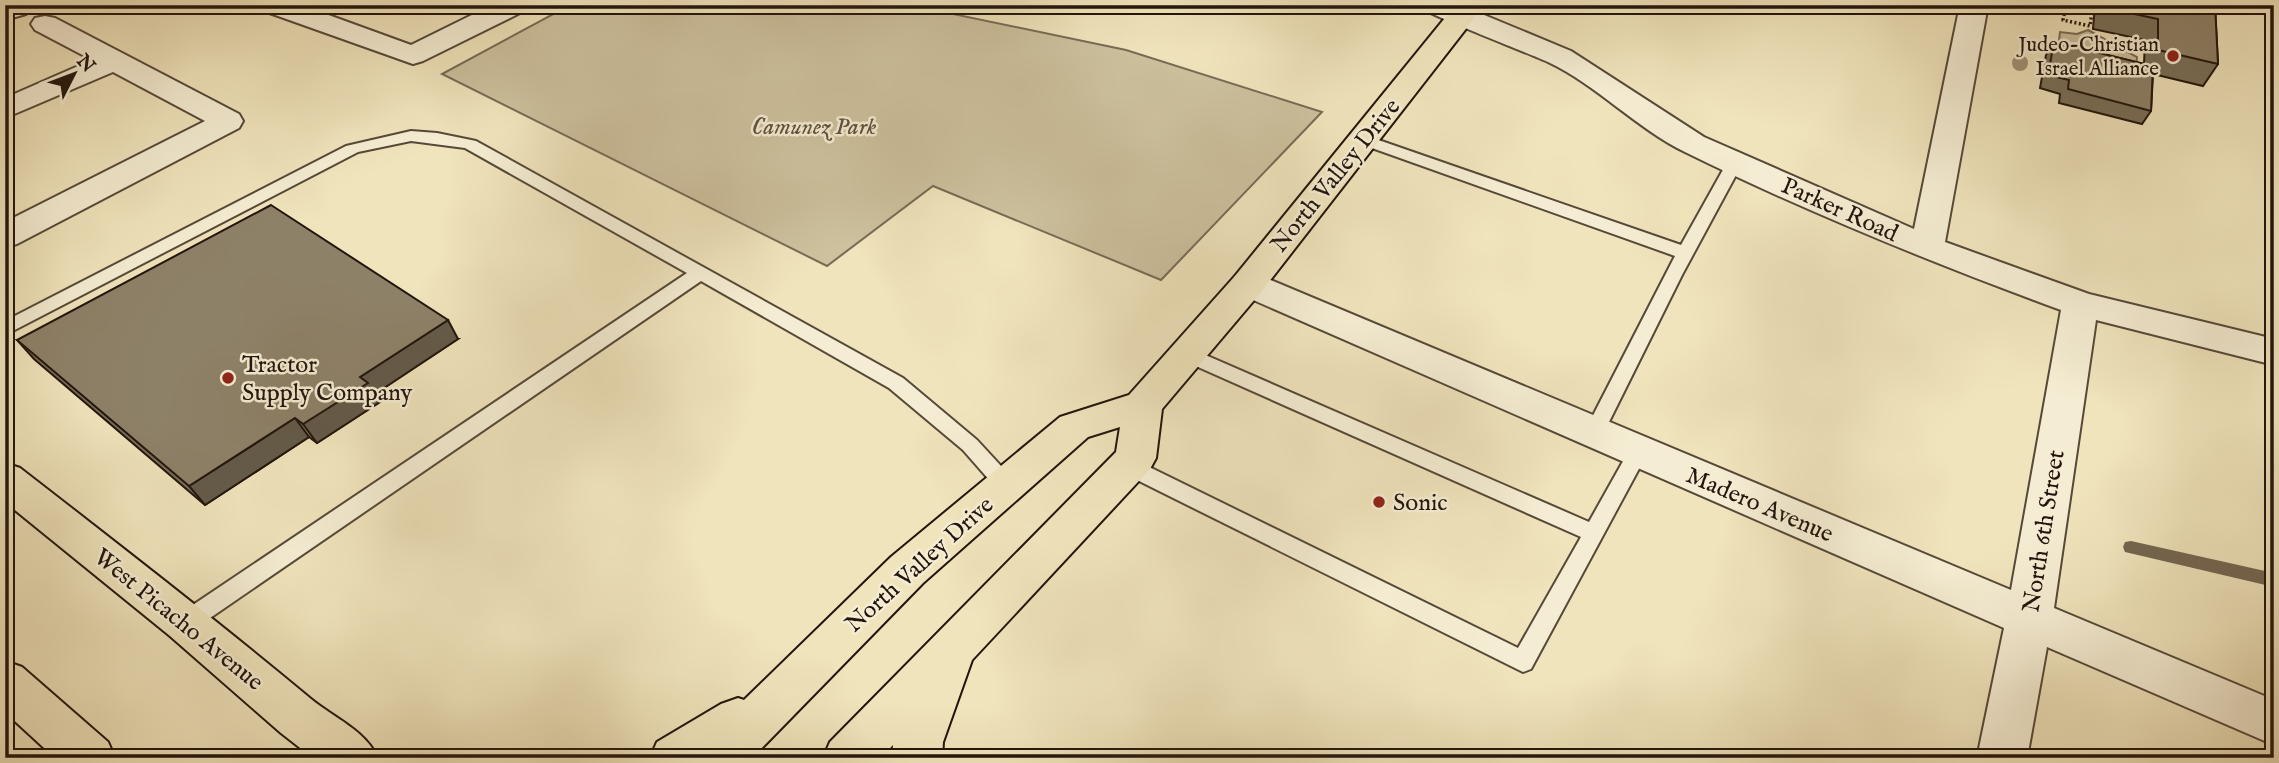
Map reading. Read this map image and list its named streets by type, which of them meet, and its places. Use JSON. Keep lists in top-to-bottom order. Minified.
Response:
{"streets":{"main road":["North Valley Drive","West Picacho Avenue"],"street":["Parker Road","Madero Avenue","North 6th Street"]},"crossings":[["North Valley Drive","Parker Road"],["North Valley Drive","Madero Avenue"],["Parker Road","North 6th Street"],["Madero Avenue","North 6th Street"]],"parks":["Camunez Park"],"places":["Judeo-Christian Israel Alliance","Tractor Supply Company","Sonic"],"north":"top right"}
